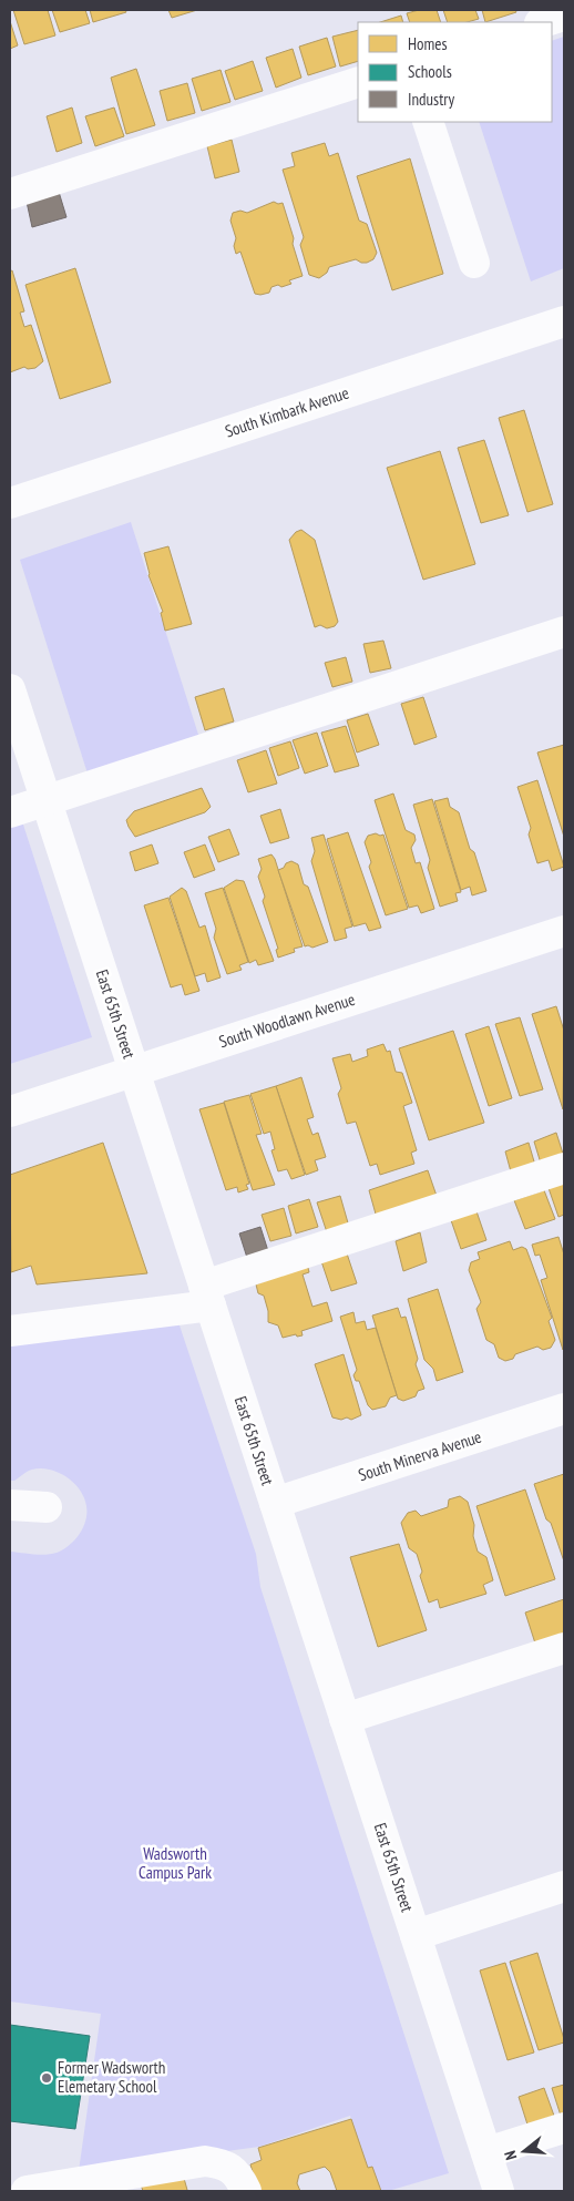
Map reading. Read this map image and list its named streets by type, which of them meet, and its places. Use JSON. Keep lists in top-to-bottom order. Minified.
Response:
{"streets":{"street":["South Kimbark Avenue","East 65th Street","South Woodlawn Avenue","South Minerva Avenue"]},"crossings":[["East 65th Street","South Woodlawn Avenue"],["East 65th Street","South Minerva Avenue"]],"parks":["Wadsworth Campus Park"],"places":["Former Wadsworth Elemetary School"],"legend":["Homes","Schools","Industry"],"north":"left"}
